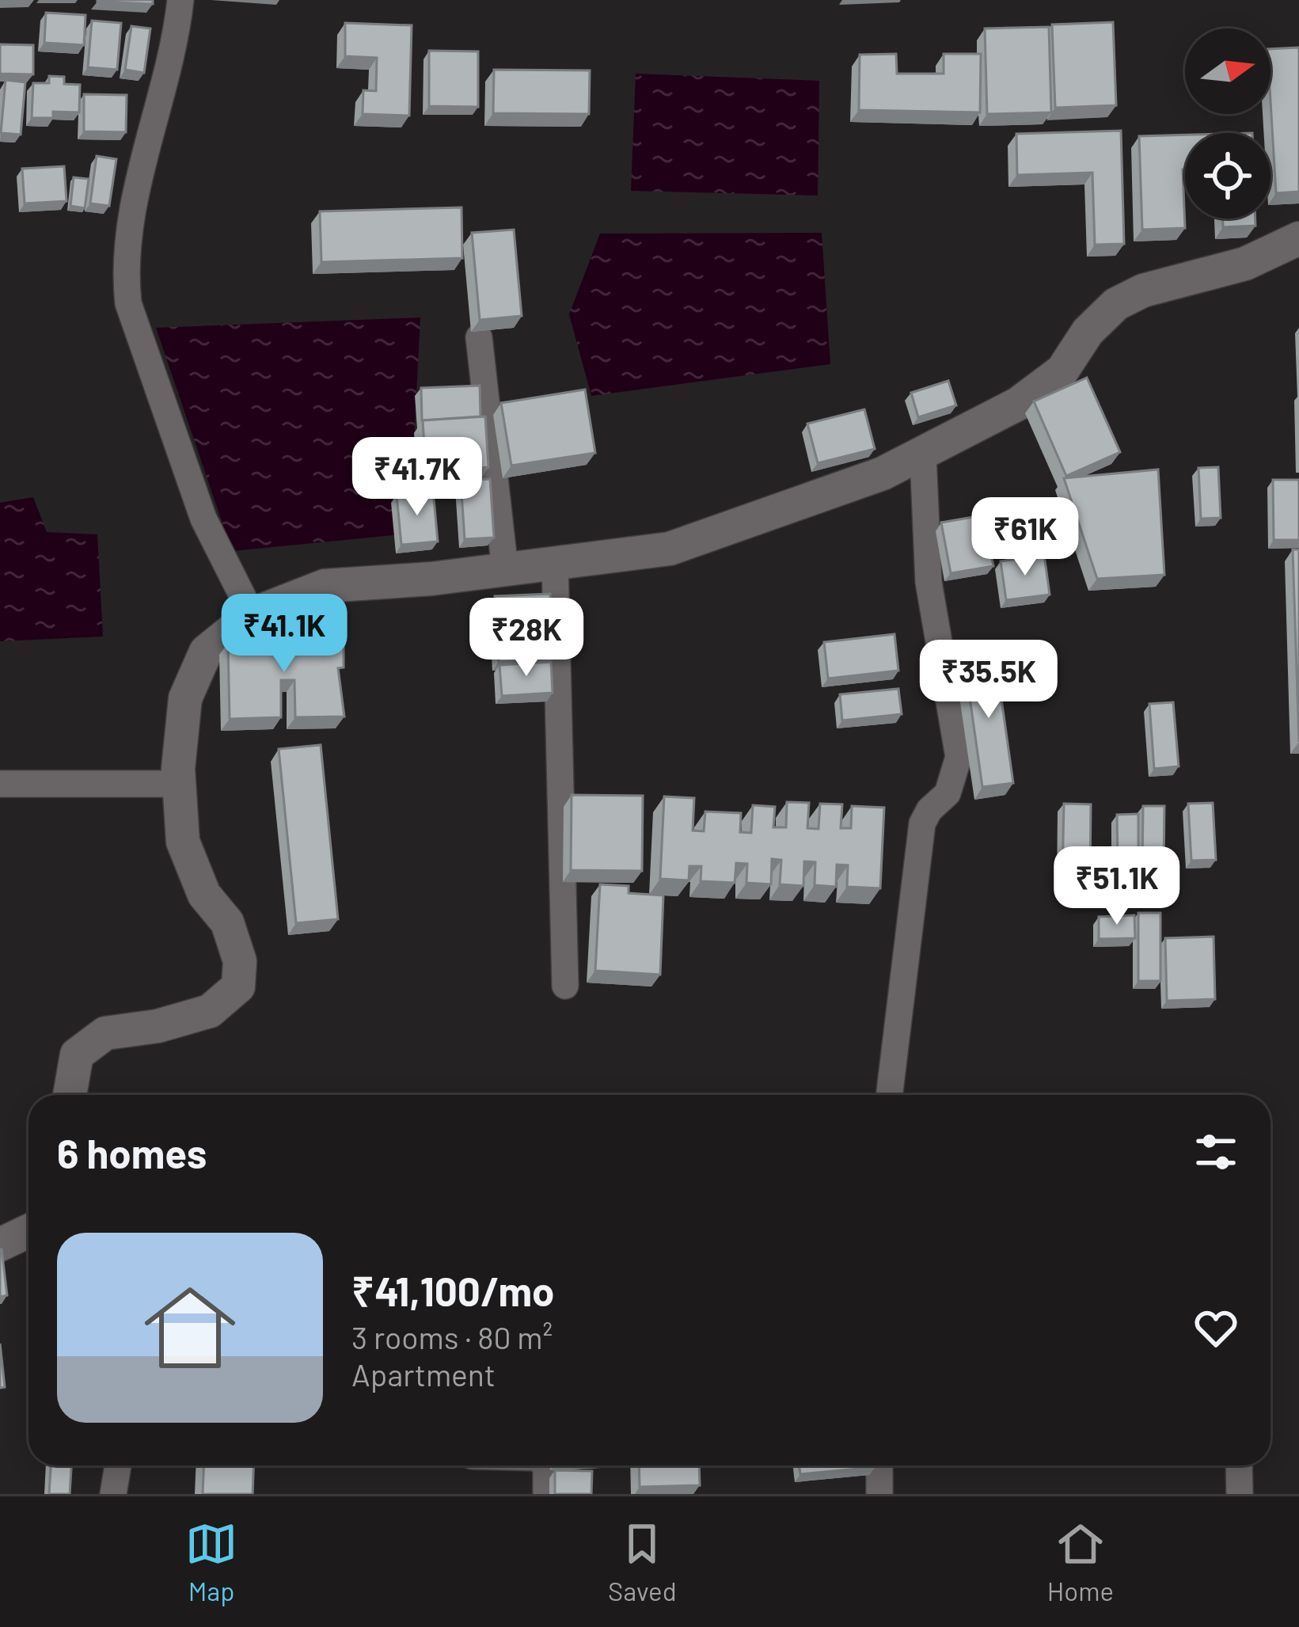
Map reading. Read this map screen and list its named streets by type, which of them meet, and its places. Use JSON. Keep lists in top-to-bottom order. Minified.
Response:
{"north":"right","page":{"price":["₹41.7K","₹61K","₹41.1K","₹28K","₹35.5K","₹51.1K"],"heading":"6 homes","list":[{"name":"₹41,100/mo","note":"3 rooms · 80 m² · Apartment"}],"tabs":["Map","Saved","Home"]}}
